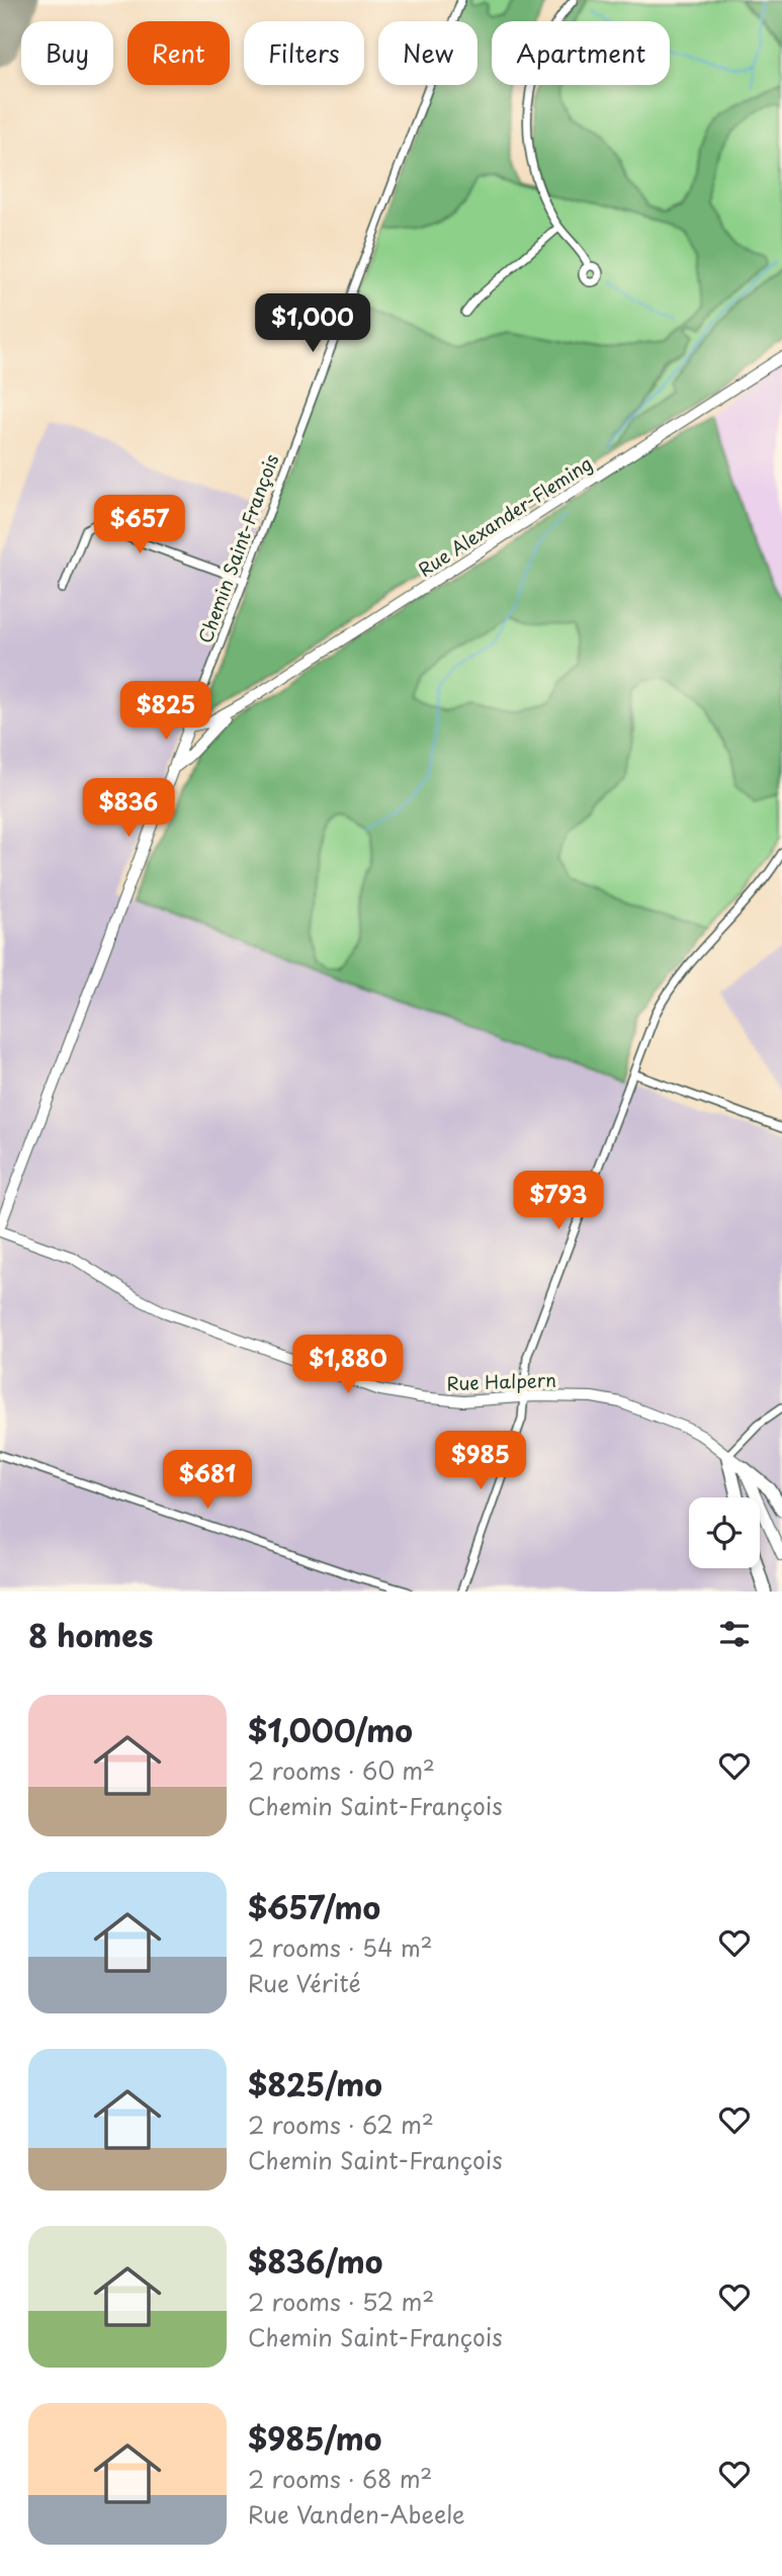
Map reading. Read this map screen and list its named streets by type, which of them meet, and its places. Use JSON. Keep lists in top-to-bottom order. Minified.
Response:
{"streets":{"street":["Rue Alexander-Fleming","Chemin Saint-François","Rue Halpern"]},"crossings":[["Rue Alexander-Fleming","Chemin Saint-François"],["Chemin Saint-François","Rue Halpern"]],"page":{"chip":["Buy","Rent","Filters","New","Apartment"],"price":["$1,000","$657","$825","$836","$793","$1,880","$985","$681"],"heading":"8 homes","list":[{"name":"$1,000/mo","note":"2 rooms · 60 m² · Chemin Saint-François"},{"name":"$657/mo","note":"2 rooms · 54 m² · Rue Vérité"},{"name":"$825/mo","note":"2 rooms · 62 m² · Chemin Saint-François"},{"name":"$836/mo","note":"2 rooms · 52 m² · Chemin Saint-François"},{"name":"$985/mo","note":"2 rooms · 68 m² · Rue Vanden-Abeele"}]}}
